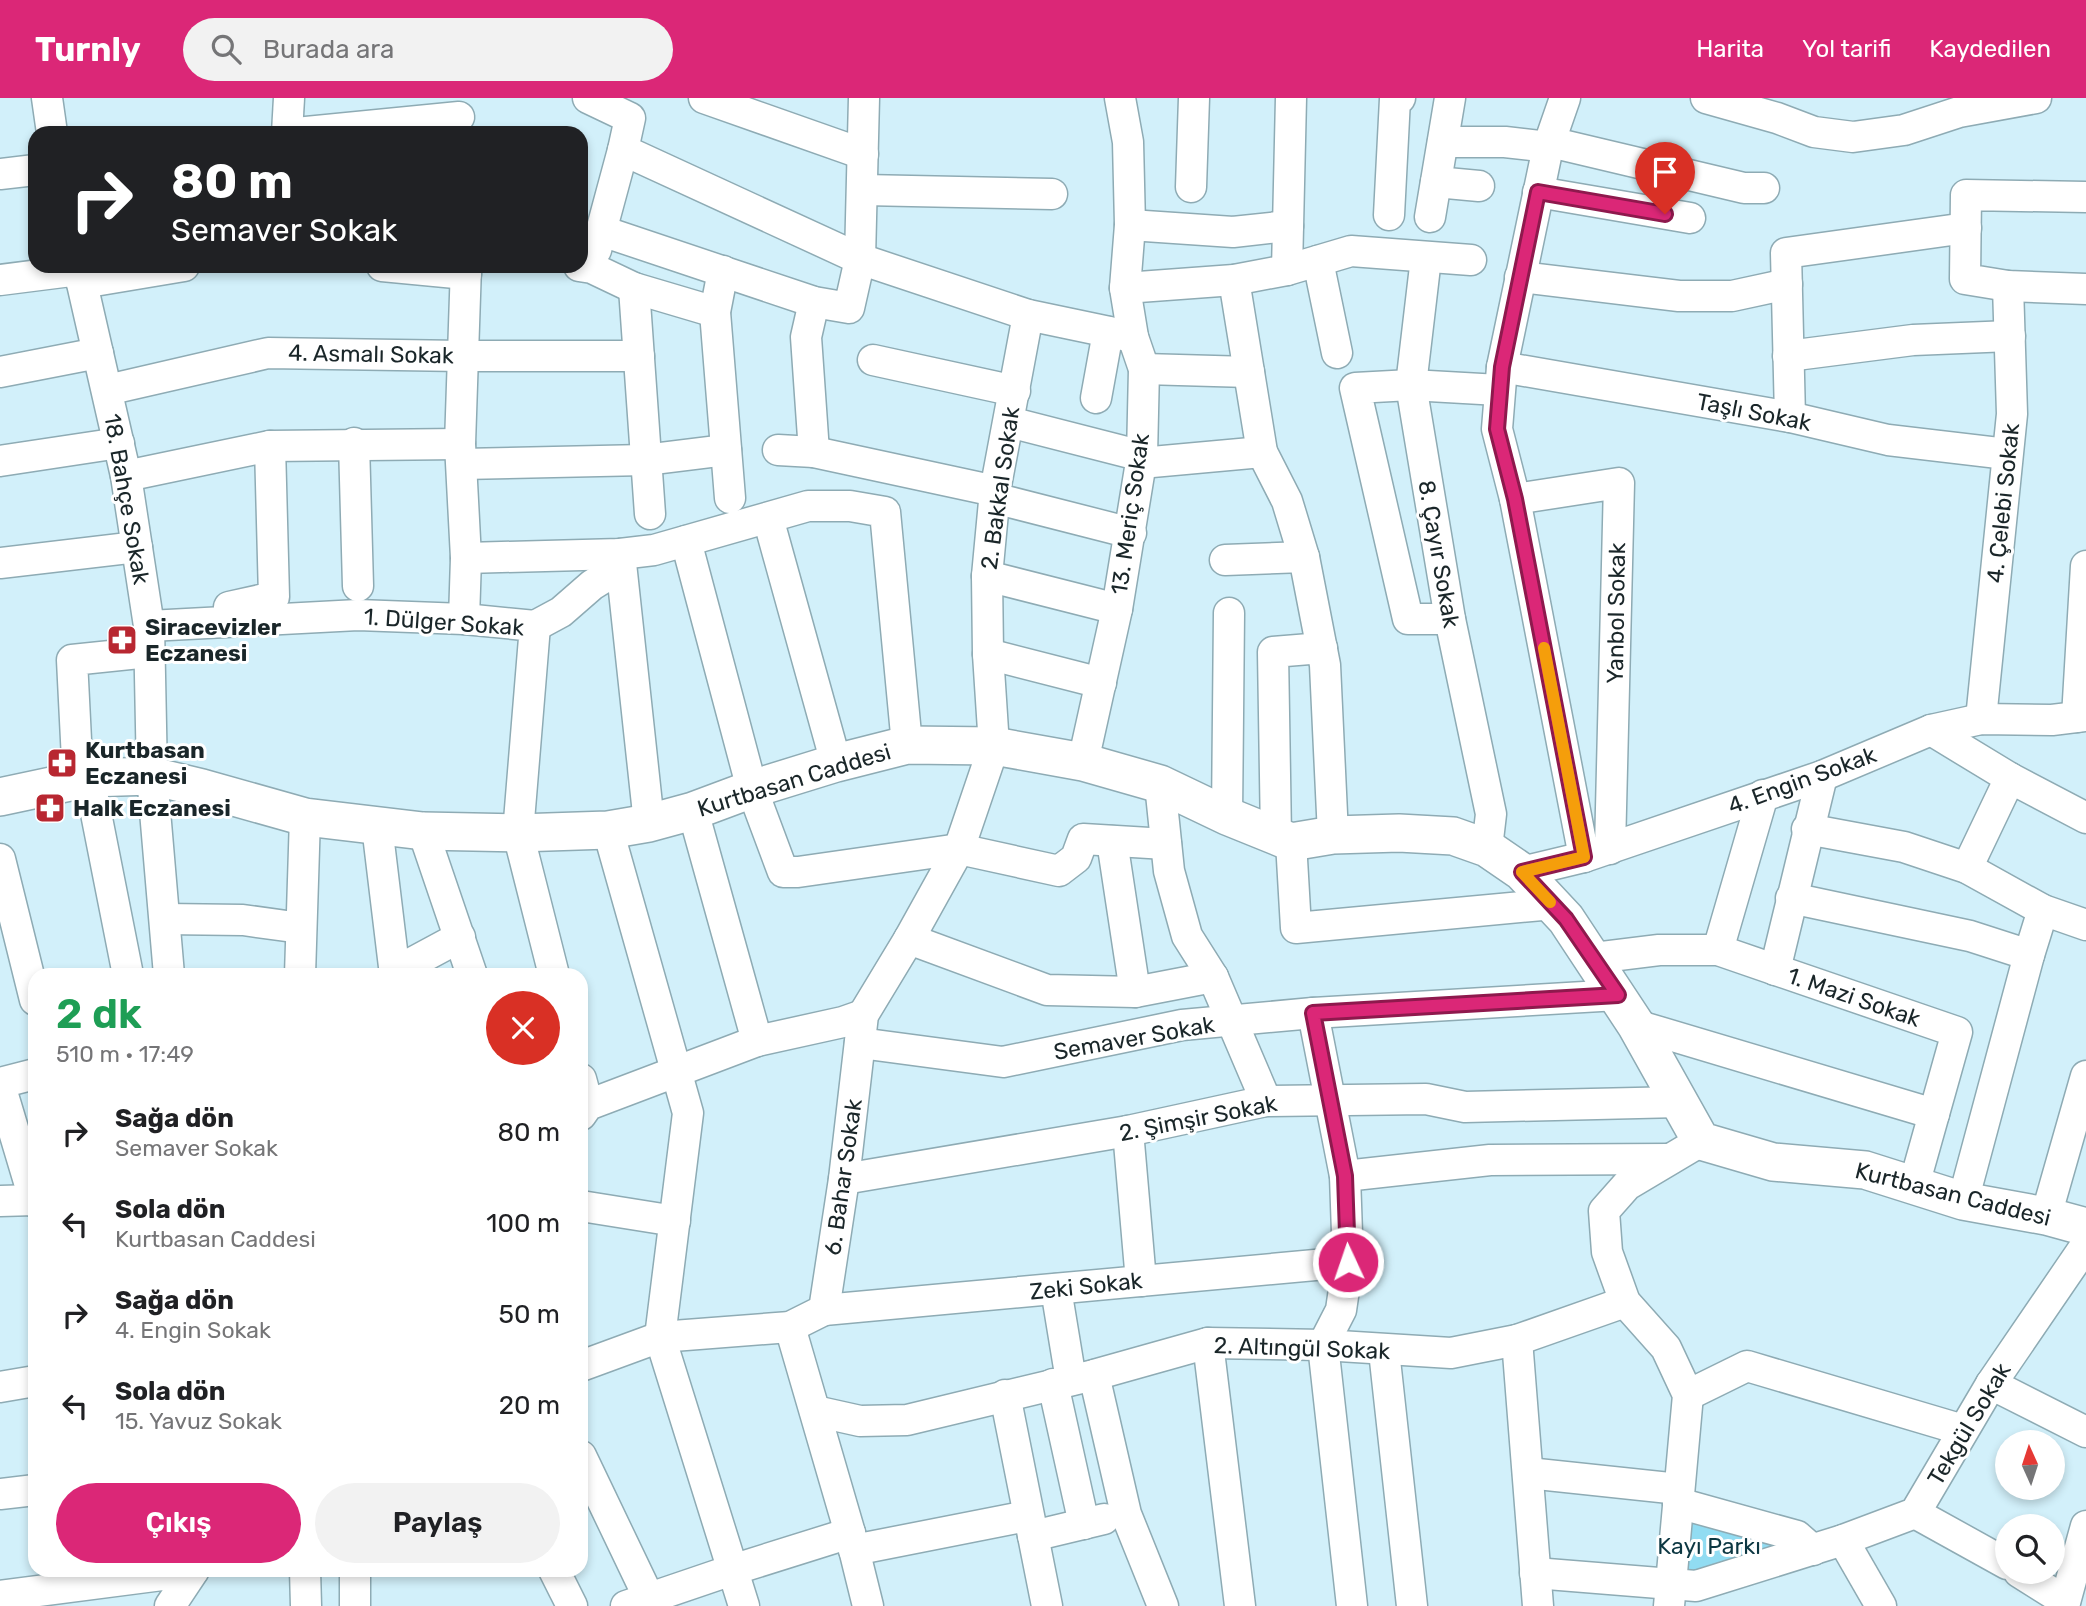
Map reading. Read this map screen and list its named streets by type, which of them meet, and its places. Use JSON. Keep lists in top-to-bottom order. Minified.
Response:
{"streets":{"main road":["Kurtbasan Caddesi"],"street":["4. Asmalı Sokak","Taşlı Sokak","2. Bakkal Sokak","18. Bahçe Sokak","4. Çelebi Sokak","13. Meriç Sokak","8. Çayır Sokak","Yanbol Sokak","1. Dülger Sokak","4. Engin Sokak","1. Mazi Sokak","Semaver Sokak","2. Şimşir Sokak","6. Bahar Sokak","Zeki Sokak","2. Altıngül Sokak","Tekgül Sokak"]},"crossings":[["4. Asmalı Sokak","18. Bahçe Sokak"],["Taşlı Sokak","4. Çelebi Sokak"],["Taşlı Sokak","8. Çayır Sokak"],["2. Bakkal Sokak","Kurtbasan Caddesi"],["2. Bakkal Sokak","6. Bahar Sokak"],["18. Bahçe Sokak","1. Dülger Sokak"],["18. Bahçe Sokak","Kurtbasan Caddesi"],["4. Çelebi Sokak","4. Engin Sokak"],["13. Meriç Sokak","Kurtbasan Caddesi"],["Yanbol Sokak","4. Engin Sokak"],["1. Dülger Sokak","Kurtbasan Caddesi"],["Kurtbasan Caddesi","1. Mazi Sokak"],["Kurtbasan Caddesi","6. Bahar Sokak"],["Semaver Sokak","6. Bahar Sokak"],["2. Şimşir Sokak","6. Bahar Sokak"],["6. Bahar Sokak","Zeki Sokak"]],"parks":["Kayı Parkı"],"places":{"pharmacy":["Siracevizler Eczanesi","Kurtbasan Eczanesi","Halk Eczanesi"]},"north":"top","page":{"header":"Turnly","search":"Burada ara","nav":["Harita","Yol tarifi","Kaydedilen"],"turn":["80 m","Semaver Sokak"],"heading":["2 dk","510 m · 17:49"],"list":[{"name":"Sağa dön","note":"Semaver Sokak","value":"80 m"},{"name":"Sola dön","note":"Kurtbasan Caddesi","value":"100 m"},{"name":"Sağa dön","note":"4. Engin Sokak","value":"50 m"},{"name":"Sola dön","note":"15. Yavuz Sokak","value":"20 m"}],"buttons":["Çıkış","Paylaş"]}}
